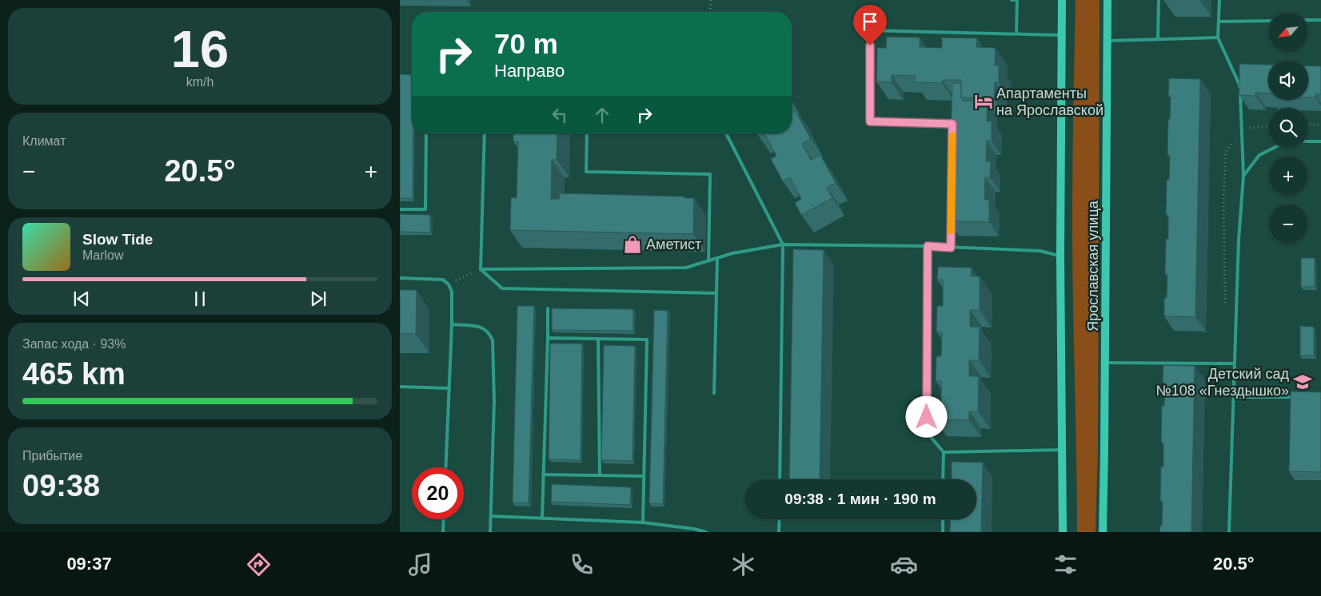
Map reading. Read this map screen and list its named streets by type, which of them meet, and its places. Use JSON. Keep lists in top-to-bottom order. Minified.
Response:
{"streets":{"main road":["Ярославская улица"]},"places":{"hotel":["Апартаменты на Ярославской"],"shop":["Аметист"],"school or university":["Детский сад №108 «Гнездышко»"]},"north":"bottom left","page":{"tile":[["16","km/h"],"Климат",["Запас хода · 93%","465 km"],["Прибытие","09:38"]],"map_buttons":["+","−"],"turn":["70 m","Направо"],"heat":["−","20.5°","+"],"song":["Slow Tide","Marlow"],"limit":"20","trip":"09:38 · 1 мин · 190 m","tabs":["09:37","20.5°"]}}
